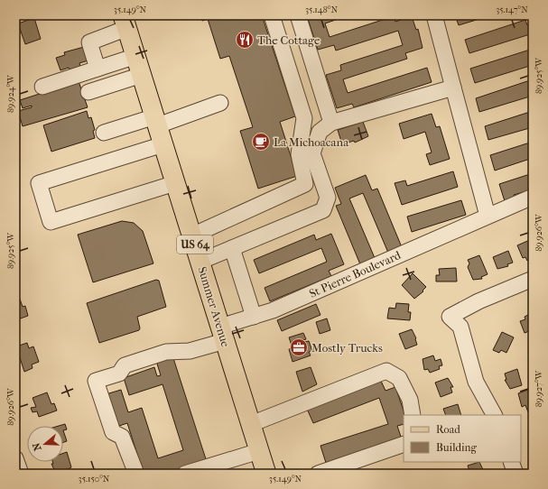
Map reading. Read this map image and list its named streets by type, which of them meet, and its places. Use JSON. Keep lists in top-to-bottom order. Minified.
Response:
{"streets":{"main road":["US 64","Summer Avenue"],"street":["St Pierre Boulevard"]},"crossings":[["St Pierre Boulevard","Summer Avenue"]],"places":{"restaurant":["The Cottage"],"cafe":["La Michoacana"],"office":["Mostly Trucks"]},"legend":["Road","Building"],"north":"left","coordinates":["35.149°N","35.148°N","35.147°N","89.925°W","89.924°W","89.926°W","89.927°W","35.150°N"]}
